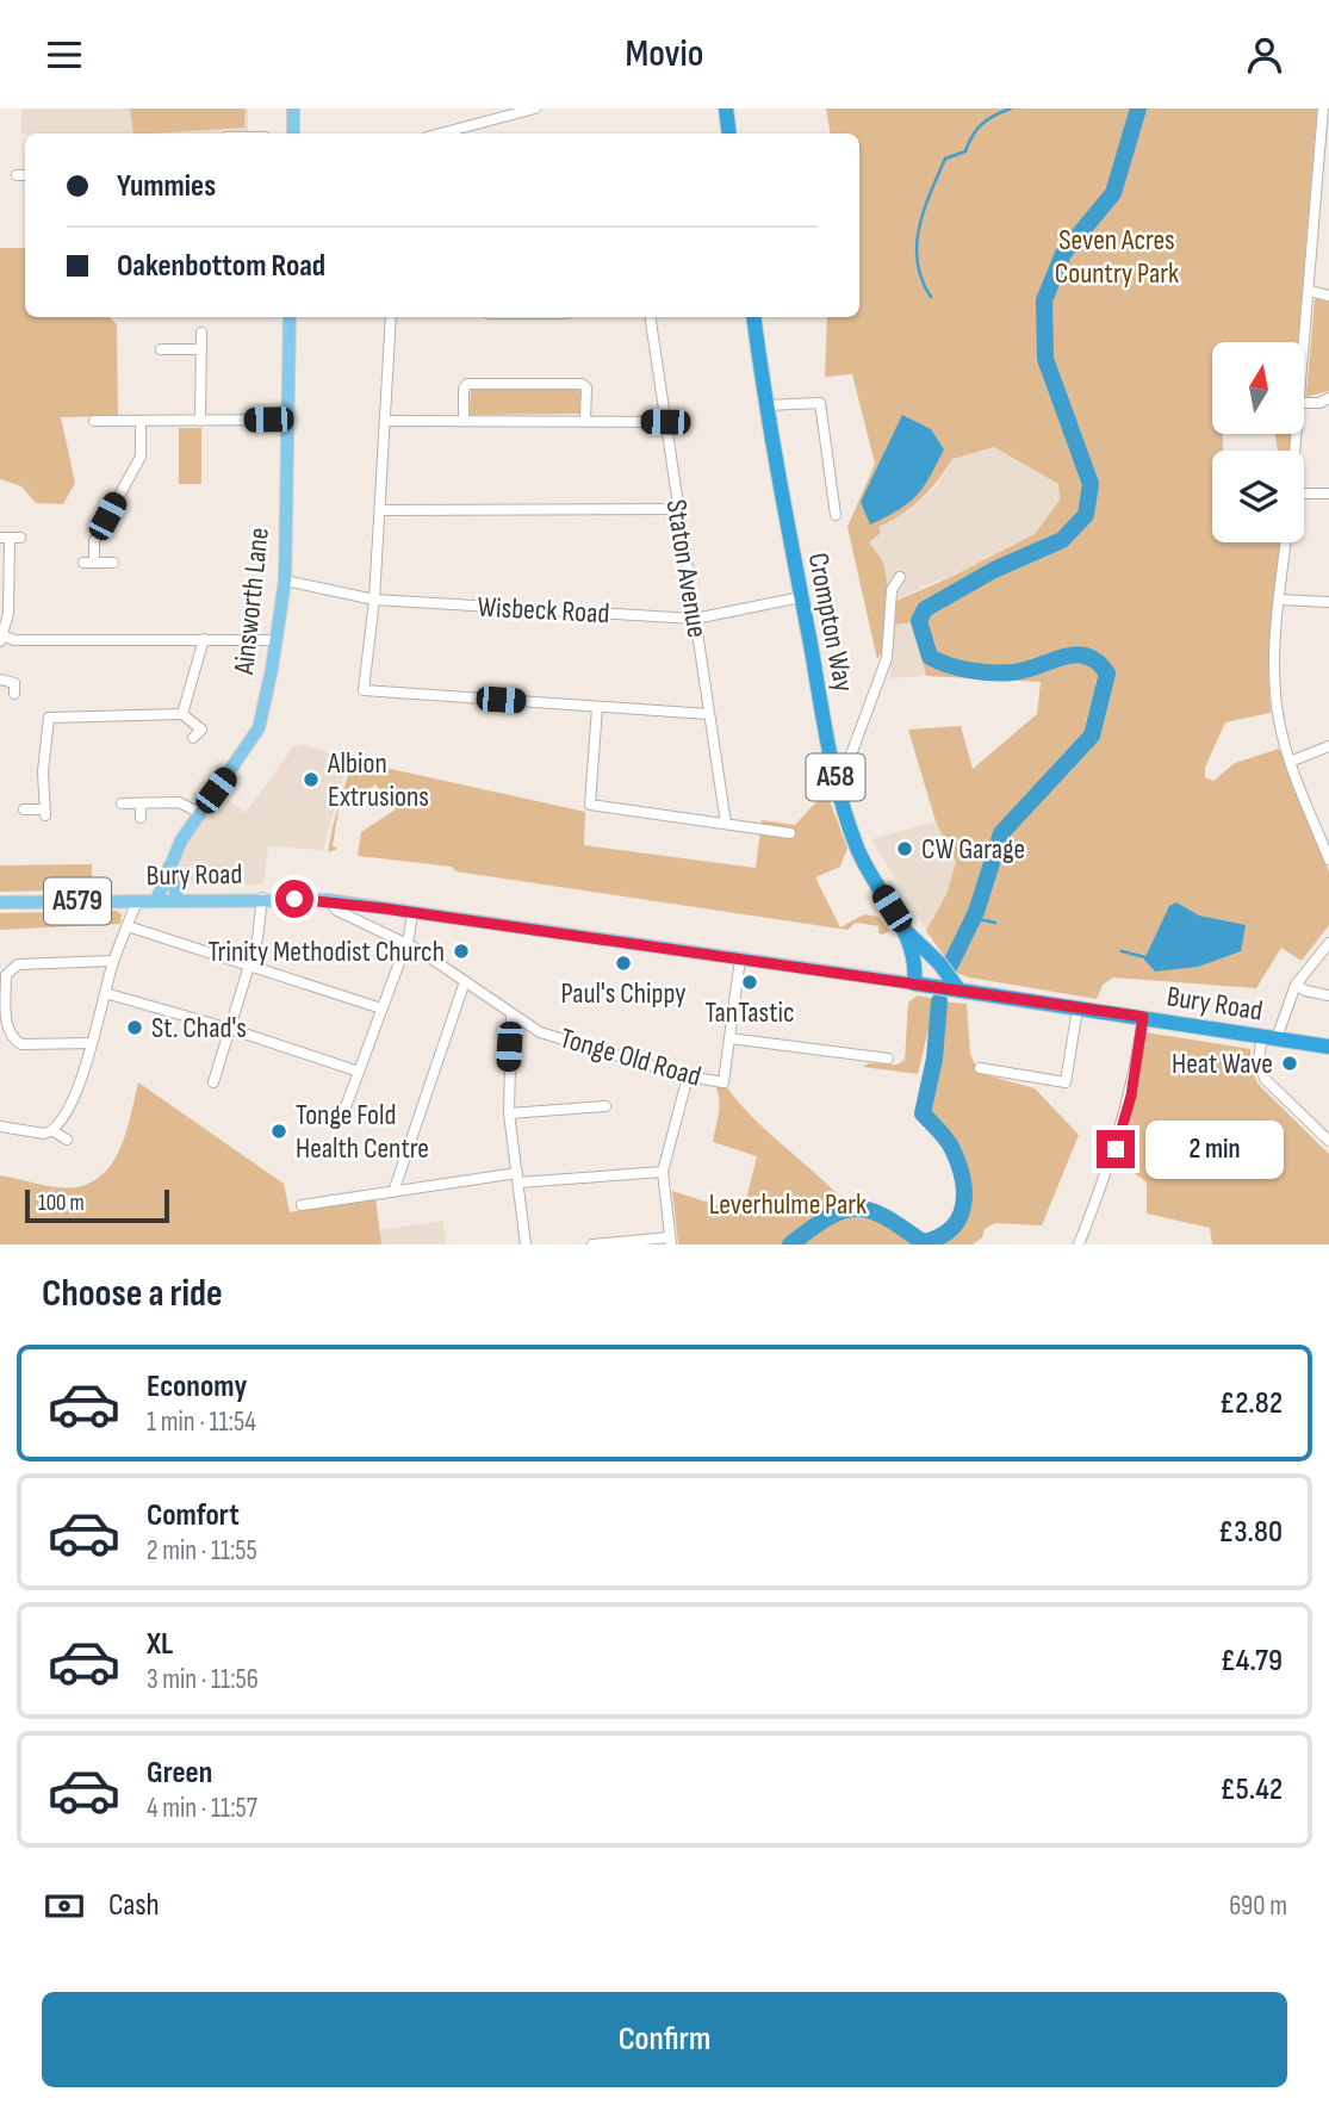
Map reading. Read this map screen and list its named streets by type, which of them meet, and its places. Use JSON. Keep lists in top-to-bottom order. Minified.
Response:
{"streets":{"highway":["Crompton Way","A58","Bury Road"],"main road":["Ainsworth Lane","A579"],"street":["Staton Avenue","Wisbeck Road","Tonge Old Road"]},"crossings":[["Staton Avenue","Wisbeck Road"],["Ainsworth Lane","Wisbeck Road"],["Ainsworth Lane","Bury Road"],["Wisbeck Road","Crompton Way"],["Crompton Way","Bury Road"],["Bury Road","Tonge Old Road"]],"parks":["Seven Acres Country Park","Leverhulme Park"],"places":["Albion Extrusions","CW Garage","Trinity Methodist Church","Paul's Chippy","TanTastic","St. Chad's","Heat Wave","Tonge Fold Health Centre"],"scale_bar":"100 m","north":"top","page":{"header":"Movio","banner":["Yummies","Oakenbottom Road"],"bubble":"2 min","scale":"100 m","heading":"Choose a ride","list":[{"name":"Economy","note":"1 min · 11:54","value":"£2.82"},{"name":"Comfort","note":"2 min · 11:55","value":"£3.80"},{"name":"XL","note":"3 min · 11:56","value":"£4.79"},{"name":"Green","note":"4 min · 11:57","value":"£5.42"}],"pay":["Cash","690 m"],"buttons":"Confirm"}}
